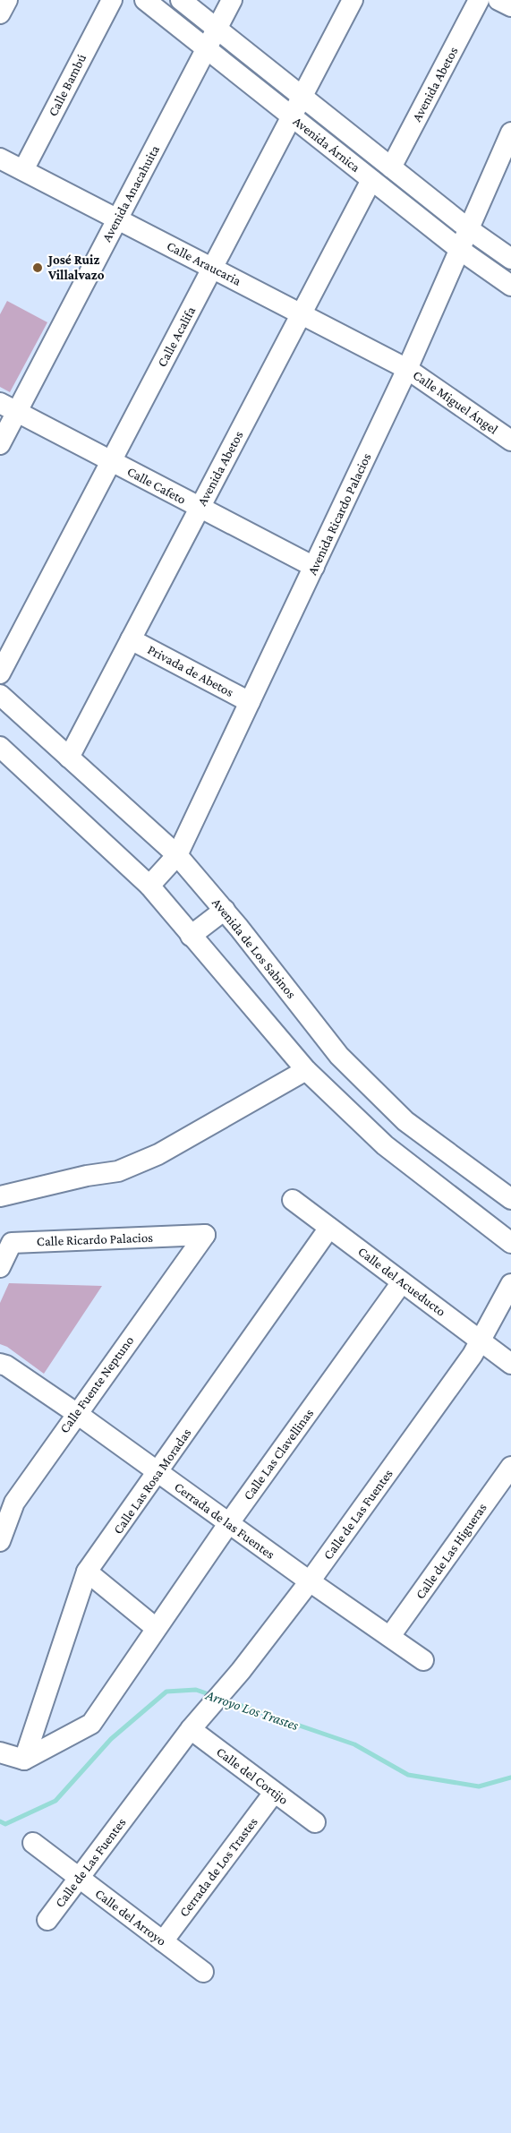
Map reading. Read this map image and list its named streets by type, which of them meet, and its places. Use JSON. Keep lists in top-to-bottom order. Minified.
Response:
{"streets":{"street":["Avenida Abetos","Calle Bambú","Avenida Árnica","Avenida Anacahuita","Calle Araucaria","Calle Acalifa","Calle Miguel Ángel","Calle Cafeto","Avenida Ricardo Palacios","Privada de Abetos","Avenida de Los Sabinos","Calle Ricardo Palacios","Calle del Acueducto","Calle Fuente Neptuno","Calle Las Clavellinas","Calle Las Rosa Moradas","Calle de Las Fuentes","Cerrada de las Fuentes","Calle de Las Higueras","Calle del Cortijo","Cerrada de Los Trastes","Calle del Arroyo"]},"crossings":[["Avenida Abetos","Avenida Árnica"],["Avenida Abetos","Calle Araucaria"],["Avenida Abetos","Calle Cafeto"],["Avenida Abetos","Privada de Abetos"],["Avenida Abetos","Avenida de Los Sabinos"],["Calle Bambú","Calle Araucaria"],["Avenida Árnica","Avenida Anacahuita"],["Avenida Árnica","Calle Acalifa"],["Avenida Árnica","Avenida Ricardo Palacios"],["Avenida Anacahuita","Calle Araucaria"],["Avenida Anacahuita","Calle Cafeto"],["Calle Araucaria","Calle Acalifa"],["Calle Araucaria","Calle Miguel Ángel"],["Calle Araucaria","Avenida Ricardo Palacios"],["Calle Acalifa","Calle Cafeto"],["Calle Miguel Ángel","Avenida Ricardo Palacios"],["Calle Cafeto","Avenida Ricardo Palacios"],["Avenida Ricardo Palacios","Privada de Abetos"],["Avenida Ricardo Palacios","Avenida de Los Sabinos"],["Calle Ricardo Palacios","Calle Fuente Neptuno"],["Calle del Acueducto","Calle Las Clavellinas"],["Calle del Acueducto","Calle Las Rosa Moradas"],["Calle del Acueducto","Calle de Las Fuentes"],["Calle Fuente Neptuno","Cerrada de las Fuentes"],["Calle Las Clavellinas","Calle Las Rosa Moradas"],["Calle Las Clavellinas","Cerrada de las Fuentes"],["Calle Las Rosa Moradas","Cerrada de las Fuentes"],["Calle de Las Fuentes","Cerrada de las Fuentes"],["Calle de Las Fuentes","Calle del Cortijo"],["Calle de Las Fuentes","Calle del Arroyo"],["Cerrada de las Fuentes","Calle de Las Higueras"],["Calle del Cortijo","Cerrada de Los Trastes"],["Cerrada de Los Trastes","Calle del Arroyo"]],"water":["Arroyo Los Trastes"],"places":["José Ruiz Villalvazo"]}
